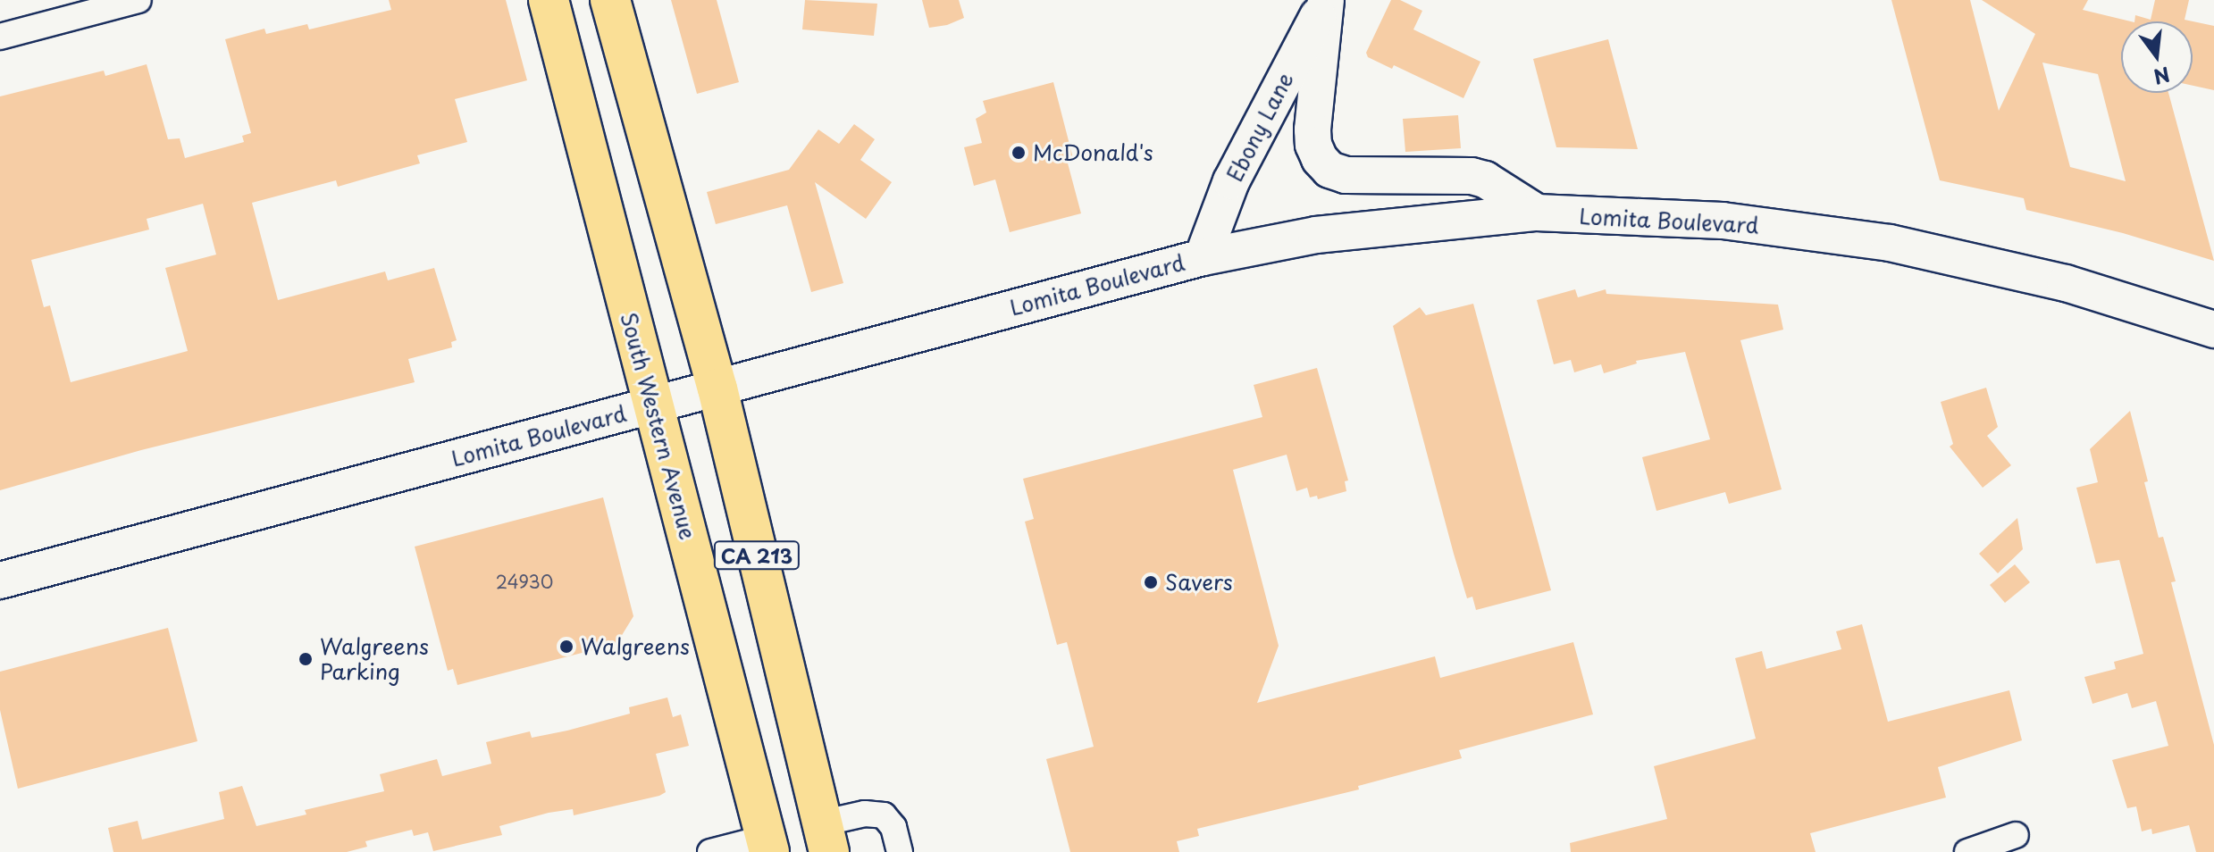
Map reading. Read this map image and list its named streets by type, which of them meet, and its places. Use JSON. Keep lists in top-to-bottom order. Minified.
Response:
{"streets":{"main road":["Ebony Lane","Lomita Boulevard","South Western Avenue","CA 213"]},"crossings":[["Ebony Lane","Lomita Boulevard"],["Lomita Boulevard","South Western Avenue"],["Lomita Boulevard","CA 213"]],"places":["McDonald's","Savers","Walgreens","Walgreens Parking"],"house_numbers":["24930"],"north":"bottom"}
